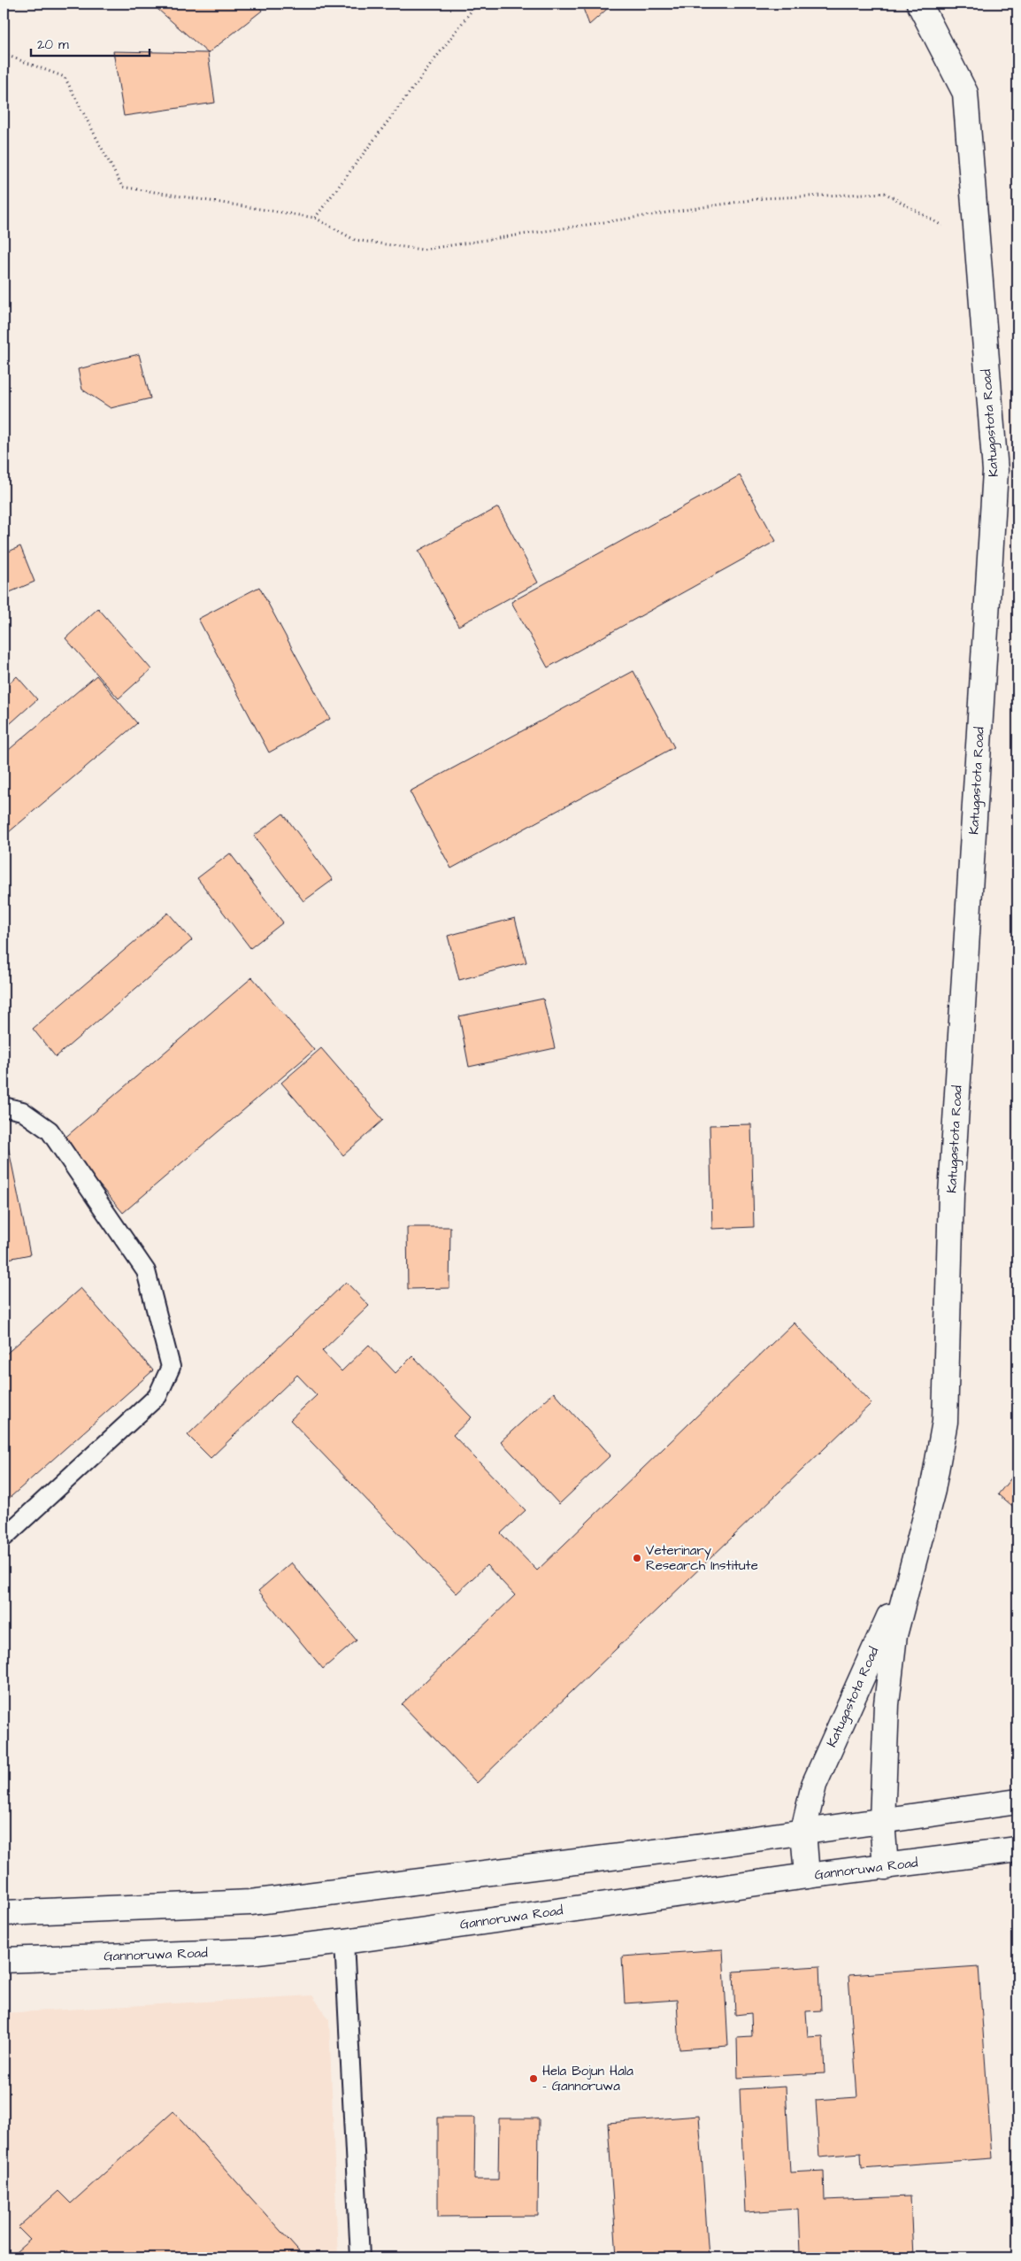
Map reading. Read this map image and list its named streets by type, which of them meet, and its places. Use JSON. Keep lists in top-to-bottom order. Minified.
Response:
{"streets":{"main road":["Katugastota Road","Gannoruwa Road"]},"crossings":[["Katugastota Road","Gannoruwa Road"]],"places":["Veterinary Research Institute","Hela Bojun Hala - Gannoruwa"],"scale_bar":"20 m"}
